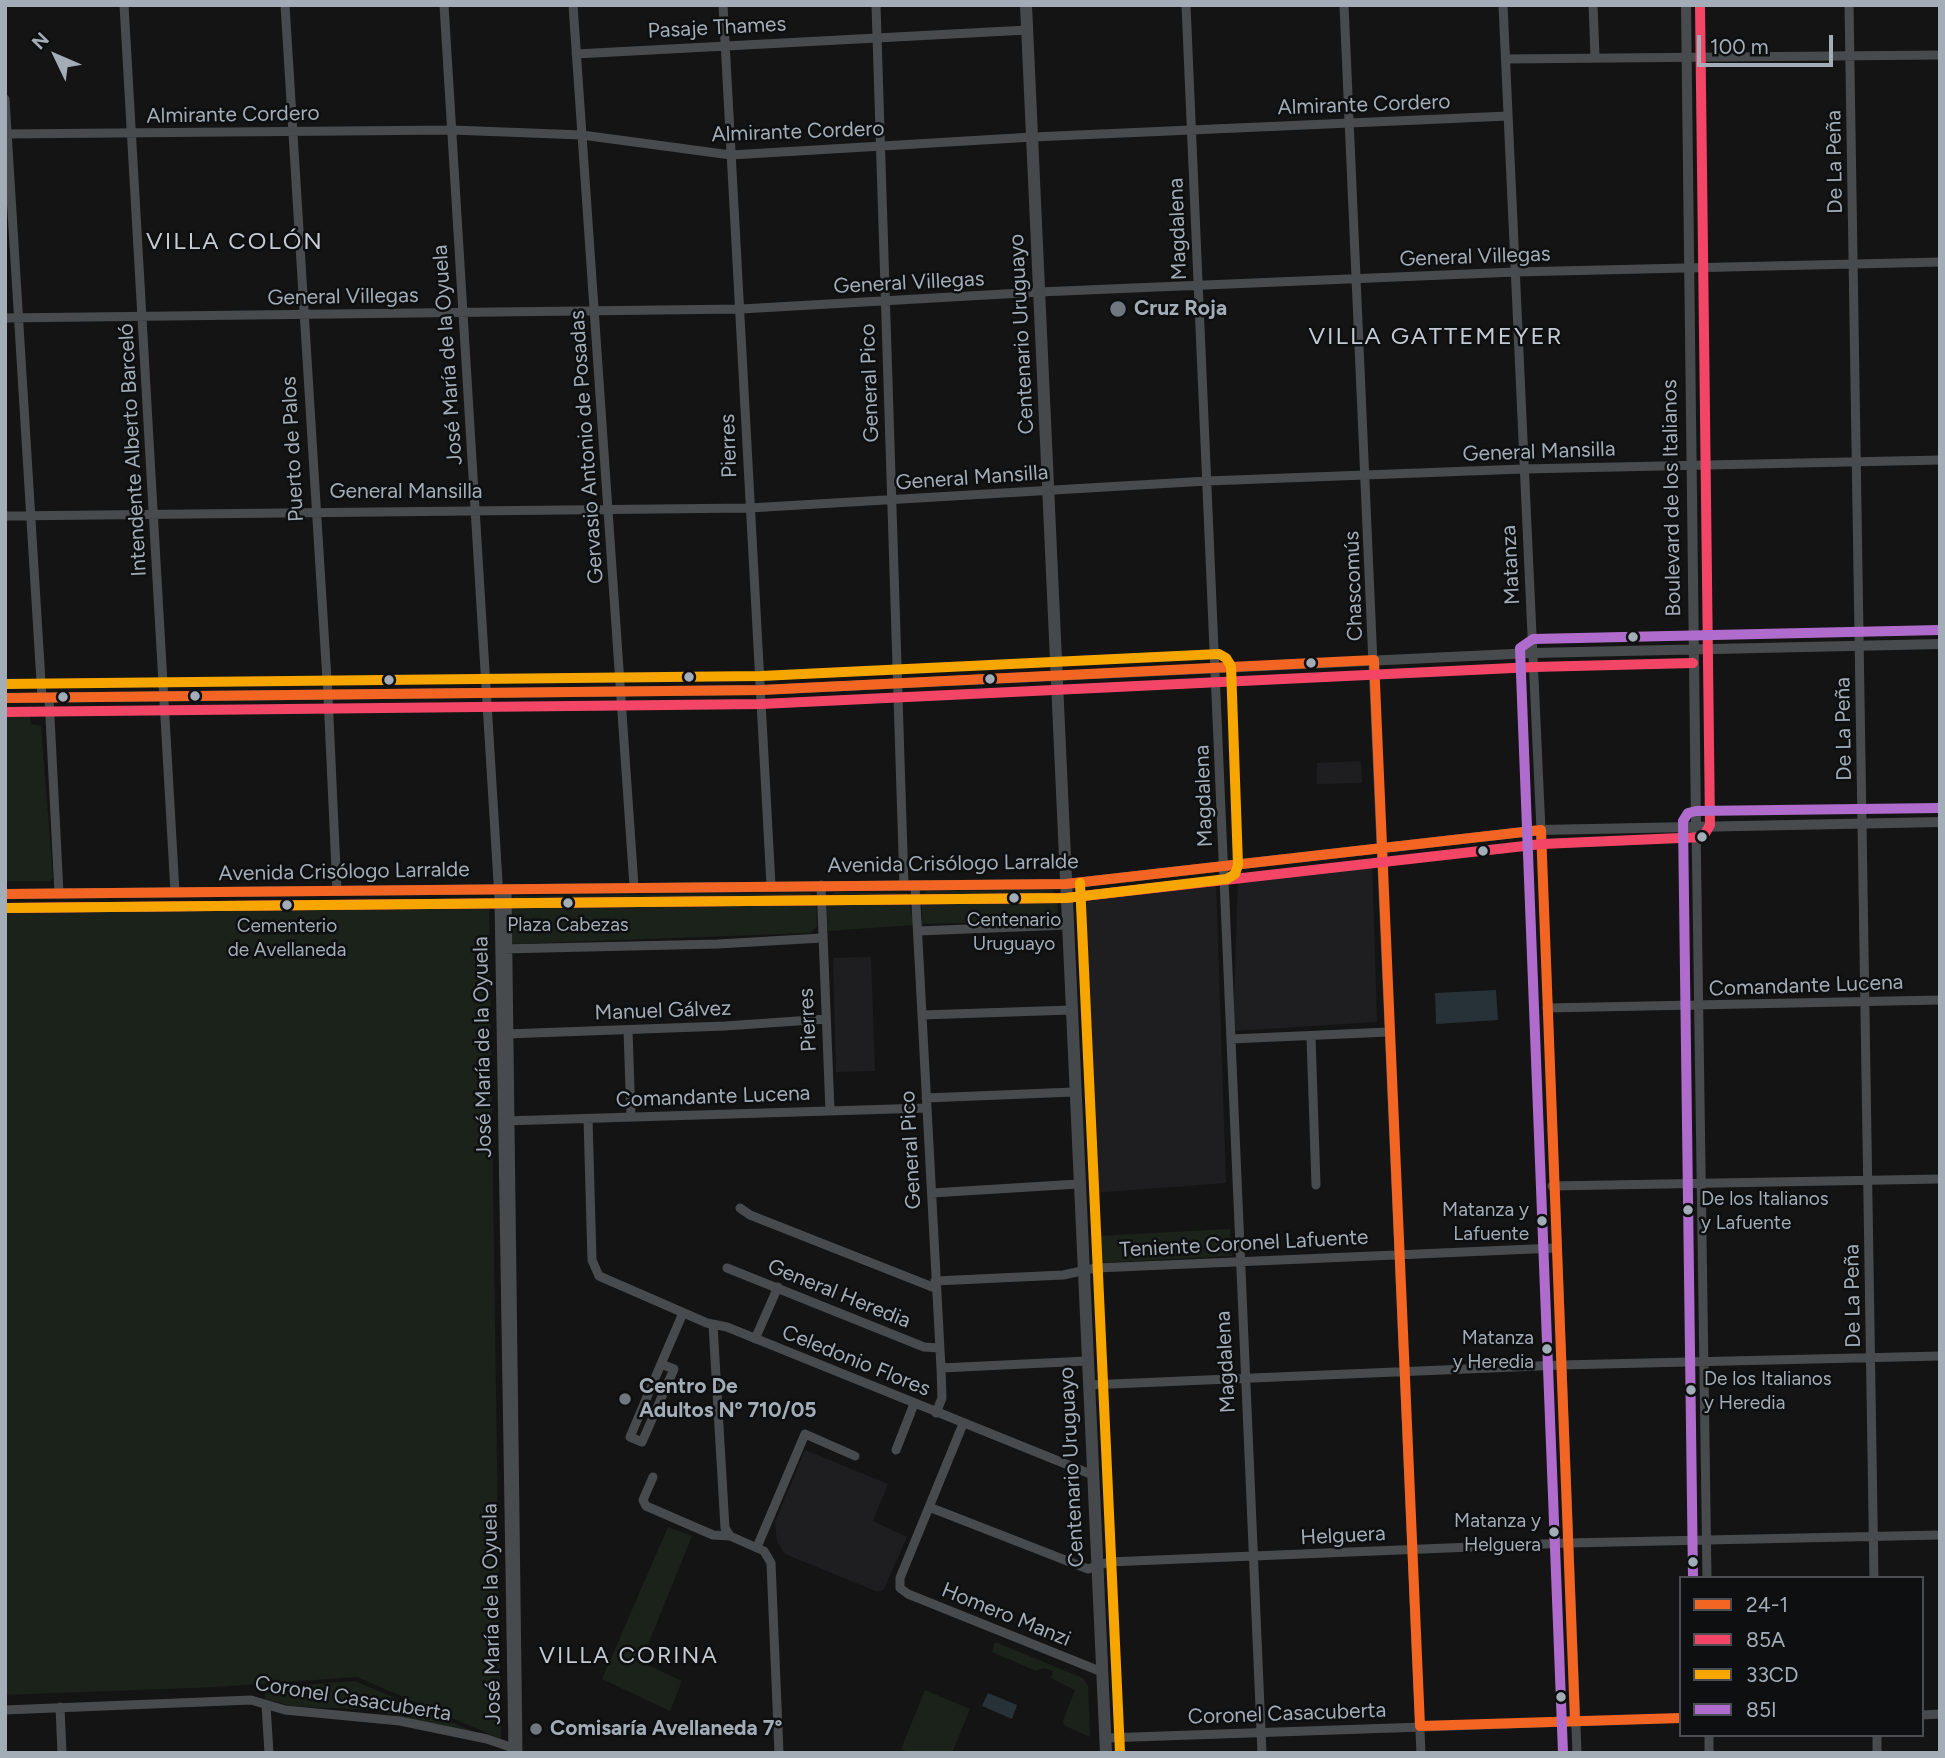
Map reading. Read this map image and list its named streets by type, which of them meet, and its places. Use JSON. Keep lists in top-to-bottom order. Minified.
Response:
{"streets":{"main road":["Centenario Uruguayo"],"street":["Pasaje Thames","Almirante Cordero","De La Peña","Magdalena","General Villegas","José María de la Oyuela","General Pico","Pierres","Gervasio Antonio de Posadas","Puerto de Palos","Intendente Alberto Barceló","General Mansilla","Boulevard de los Italianos","Matanza","Chascomús","Avenida Crisólogo Larralde","Comandante Lucena","Manuel Gálvez","Teniente Coronel Lafuente","General Heredia","Celedonio Flores","Helguera","Homero Manzi","Coronel Casacuberta"]},"crossings":[["Pasaje Thames","Centenario Uruguayo"],["Pasaje Thames","General Pico"],["Pasaje Thames","Pierres"],["Pasaje Thames","Gervasio Antonio de Posadas"],["Almirante Cordero","Magdalena"],["Almirante Cordero","Centenario Uruguayo"],["Almirante Cordero","José María de la Oyuela"],["Almirante Cordero","General Pico"],["Almirante Cordero","Pierres"],["Almirante Cordero","Gervasio Antonio de Posadas"],["Almirante Cordero","Puerto de Palos"],["Almirante Cordero","Intendente Alberto Barceló"],["Almirante Cordero","Matanza"],["Almirante Cordero","Chascomús"],["De La Peña","General Villegas"],["De La Peña","General Mansilla"],["De La Peña","Avenida Crisólogo Larralde"],["De La Peña","Comandante Lucena"],["De La Peña","Helguera"],["Magdalena","General Villegas"],["Magdalena","General Mansilla"],["Magdalena","Avenida Crisólogo Larralde"],["Magdalena","Teniente Coronel Lafuente"],["Magdalena","Helguera"],["Magdalena","Coronel Casacuberta"],["General Villegas","Centenario Uruguayo"],["General Villegas","José María de la Oyuela"],["General Villegas","General Pico"],["General Villegas","Pierres"],["General Villegas","Gervasio Antonio de Posadas"],["General Villegas","Puerto de Palos"],["General Villegas","Intendente Alberto Barceló"],["General Villegas","Boulevard de los Italianos"],["General Villegas","Matanza"],["General Villegas","Chascomús"],["Centenario Uruguayo","General Mansilla"],["Centenario Uruguayo","Avenida Crisólogo Larralde"],["Centenario Uruguayo","Comandante Lucena"],["Centenario Uruguayo","Teniente Coronel Lafuente"],["Centenario Uruguayo","Celedonio Flores"],["Centenario Uruguayo","Helguera"],["Centenario Uruguayo","Homero Manzi"],["Centenario Uruguayo","Coronel Casacuberta"],["José María de la Oyuela","General Mansilla"],["José María de la Oyuela","Avenida Crisólogo Larralde"],["José María de la Oyuela","Comandante Lucena"],["José María de la Oyuela","Manuel Gálvez"],["José María de la Oyuela","Coronel Casacuberta"],["General Pico","General Mansilla"],["General Pico","Avenida Crisólogo Larralde"],["General Pico","Comandante Lucena"],["General Pico","Teniente Coronel Lafuente"],["General Pico","General Heredia"],["General Pico","Celedonio Flores"],["Pierres","General Mansilla"],["Pierres","Avenida Crisólogo Larralde"],["Pierres","Comandante Lucena"],["Pierres","Manuel Gálvez"],["Gervasio Antonio de Posadas","General Mansilla"],["Gervasio Antonio de Posadas","Avenida Crisólogo Larralde"],["Puerto de Palos","General Mansilla"],["Puerto de Palos","Avenida Crisólogo Larralde"],["Intendente Alberto Barceló","General Mansilla"],["Intendente Alberto Barceló","Avenida Crisólogo Larralde"],["General Mansilla","Boulevard de los Italianos"],["General Mansilla","Matanza"],["General Mansilla","Chascomús"],["Boulevard de los Italianos","Avenida Crisólogo Larralde"],["Boulevard de los Italianos","Comandante Lucena"],["Boulevard de los Italianos","Helguera"],["Matanza","Avenida Crisólogo Larralde"],["Matanza","Comandante Lucena"],["Matanza","Teniente Coronel Lafuente"],["Matanza","Helguera"],["Matanza","Coronel Casacuberta"],["Chascomús","Avenida Crisólogo Larralde"],["Chascomús","Teniente Coronel Lafuente"],["Chascomús","Helguera"],["Chascomús","Coronel Casacuberta"],["Comandante Lucena","Celedonio Flores"],["Helguera","Homero Manzi"]],"districts":["VILLA COLÓN","VILLA GATTEMEYER","VILLA CORINA"],"places":["Cruz Roja","Centenario Uruguayo","Plaza Cabezas","Cementerio de Avellaneda","De los Italianos y Lafuente","Matanza y Lafuente","Matanza y Heredia","De los Italianos y Heredia","Centro De Adultos Nº 710/05","Matanza y Helguera","Comisaría Avellaneda 7°"],"lines":["transit line 85A","transit line 85I","transit line 33CD","transit line 24-1"],"legend":["24-1","85A","33CD","85I"],"scale_bar":"100 m","north":"top left"}
